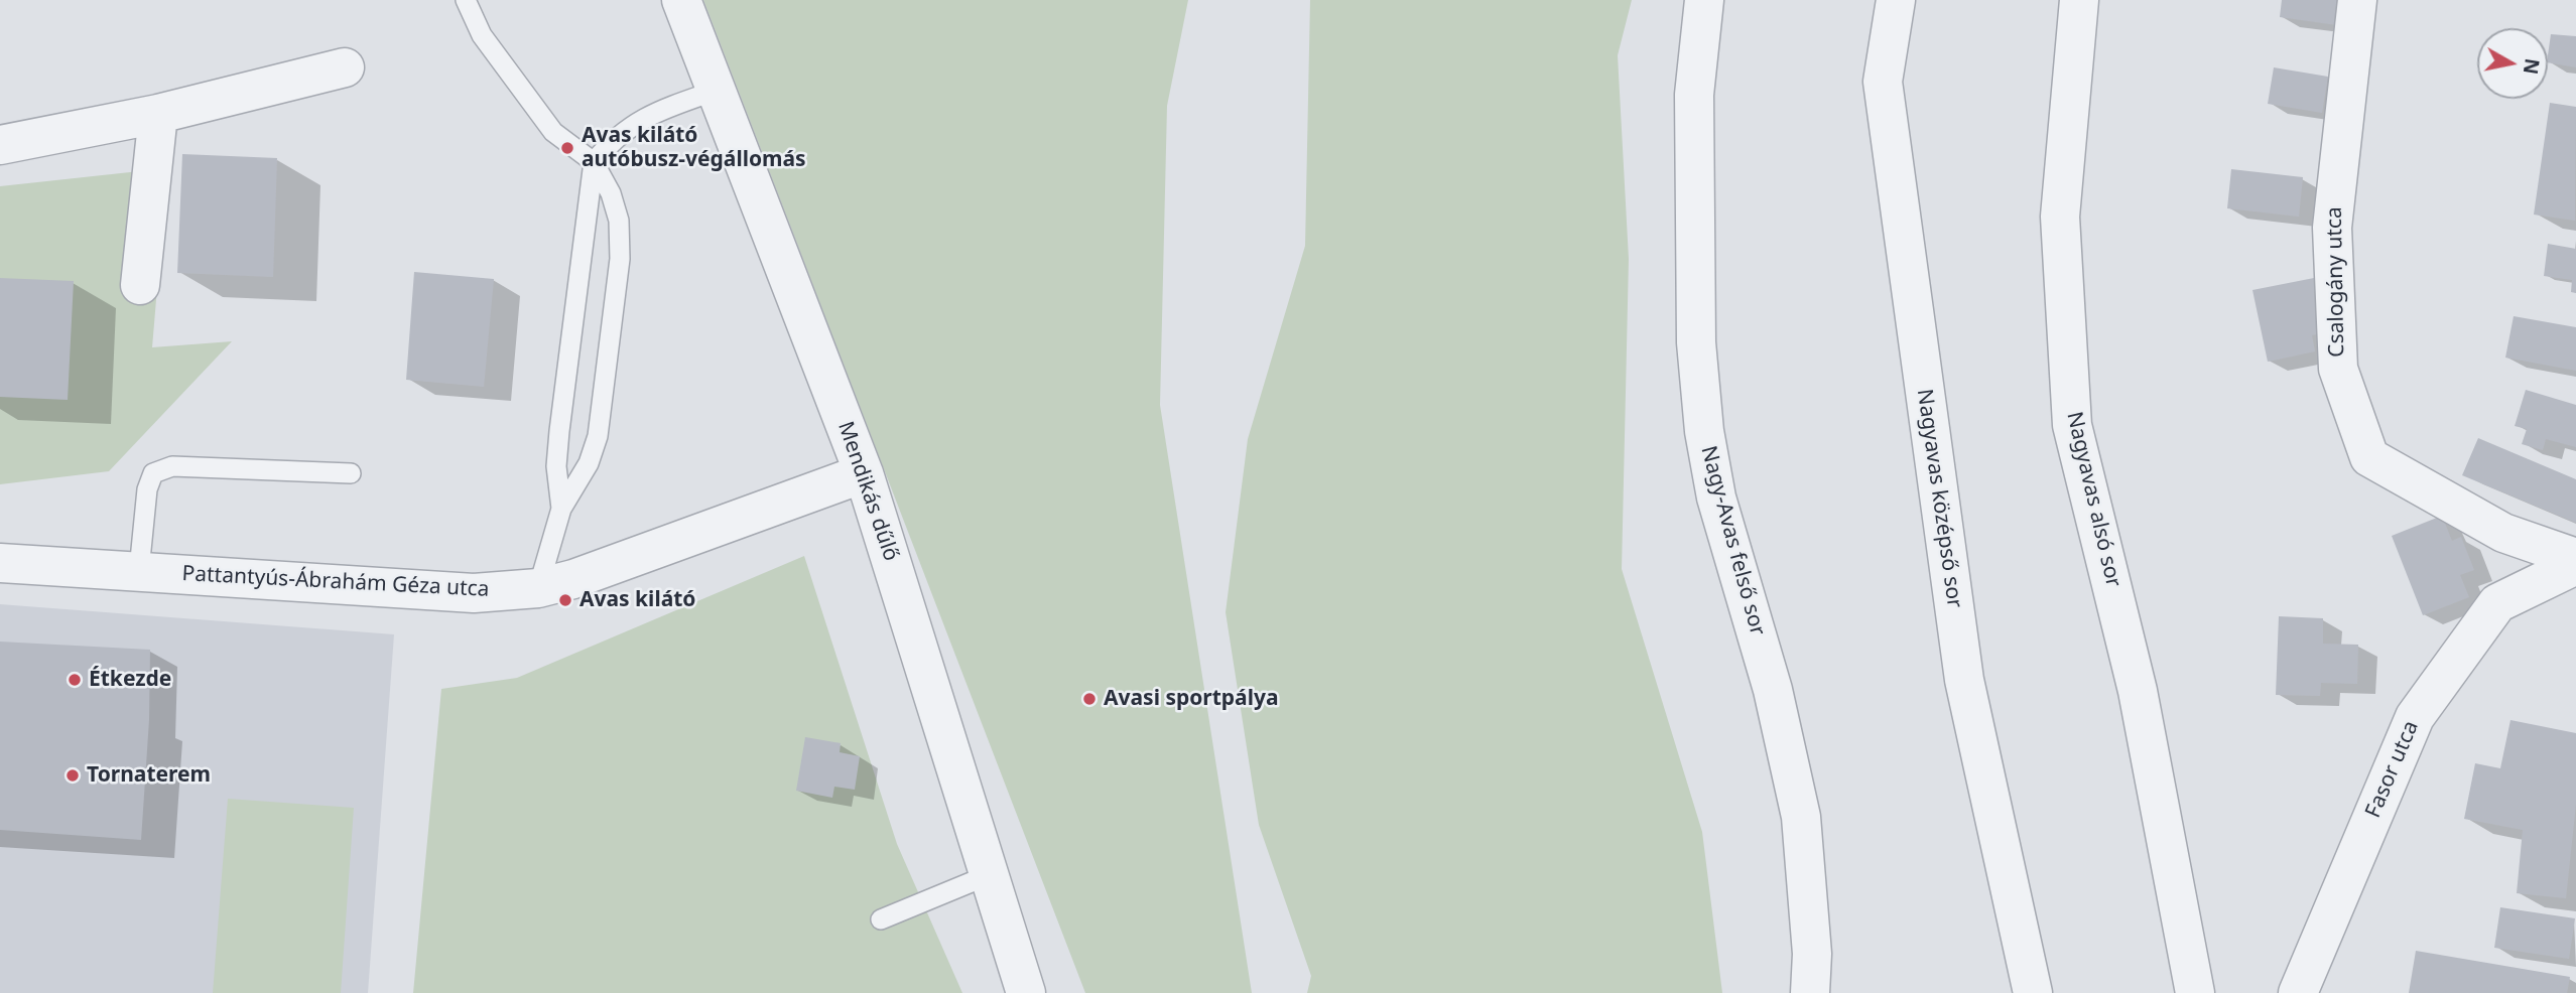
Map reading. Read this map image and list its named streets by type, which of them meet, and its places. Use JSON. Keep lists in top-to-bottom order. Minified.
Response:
{"streets":{"street":["Csalogány utca","Mendikás dűlő","Nagyavas középső sor","Nagyavas alsó sor","Nagy-Avas felső sor","Pattantyús-Ábrahám Géza utca","Fasor utca"]},"crossings":[["Mendikás dűlő","Pattantyús-Ábrahám Géza utca"]],"places":["Avas kilátó autóbusz-végállomás","Avas kilátó","Étkezde","Avasi sportpálya","Tornaterem"],"north":"right"}
